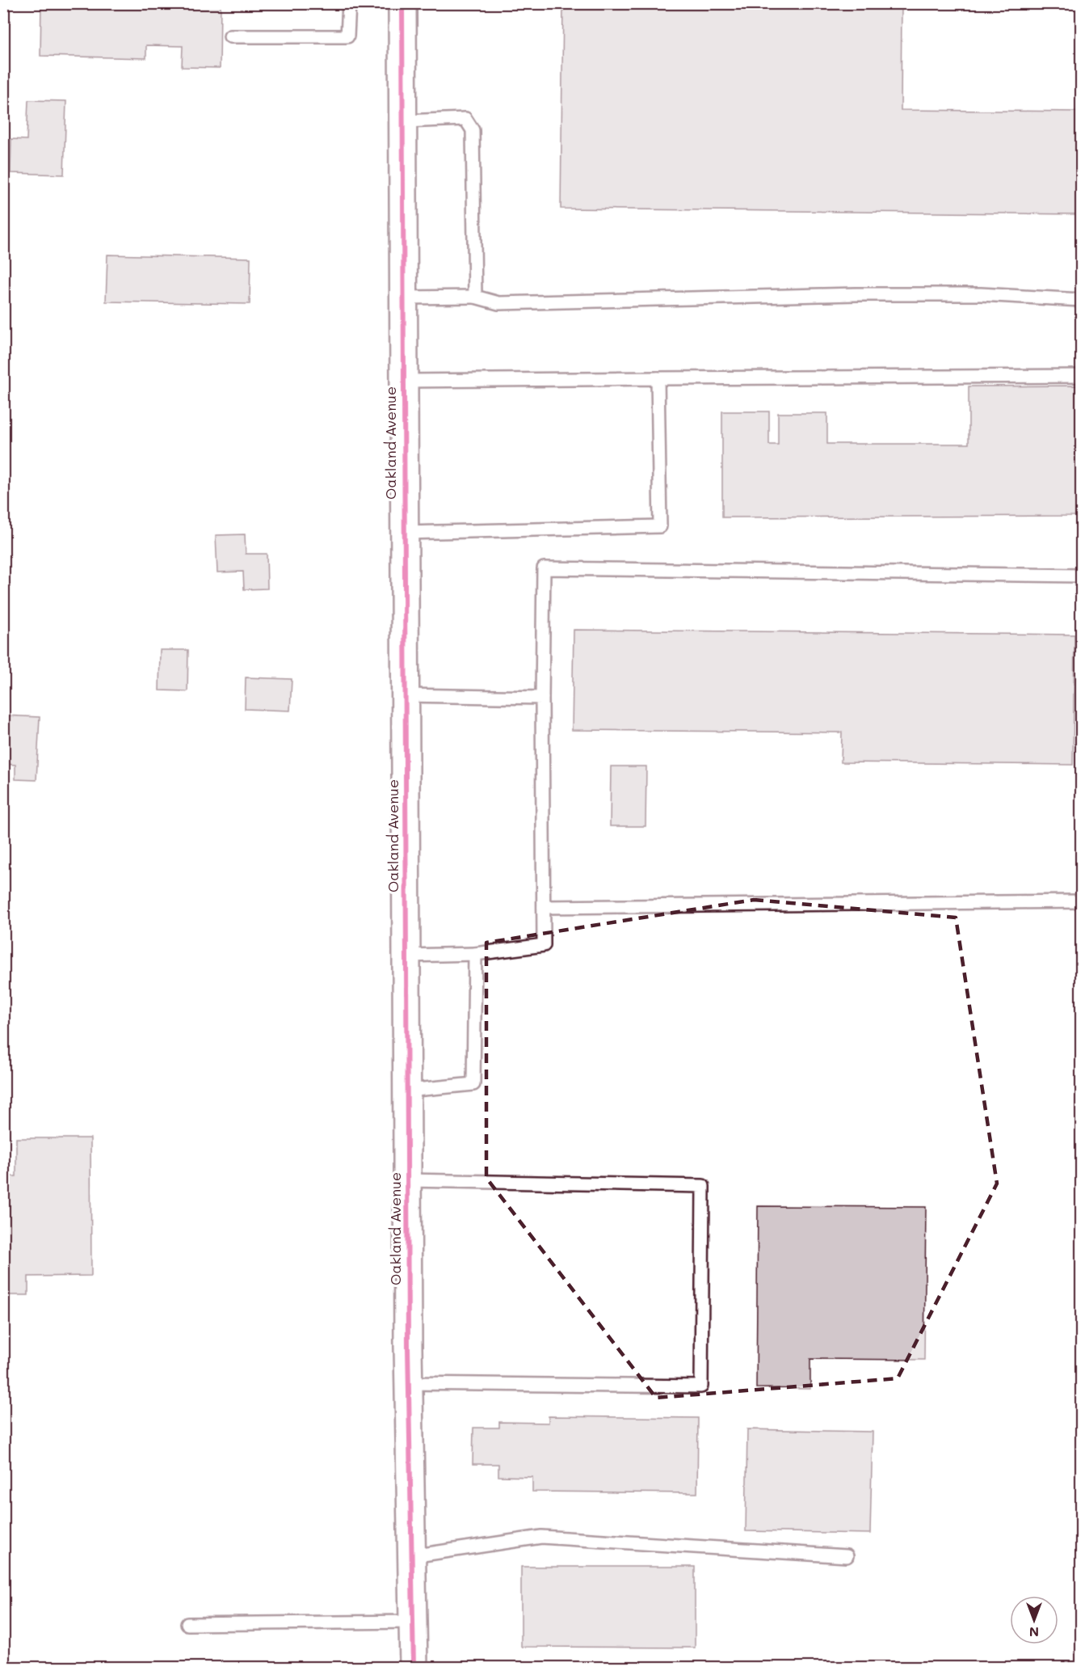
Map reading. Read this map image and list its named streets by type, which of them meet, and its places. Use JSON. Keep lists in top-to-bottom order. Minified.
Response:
{"streets":{"street":["Oakland Avenue"]},"north":"bottom"}
